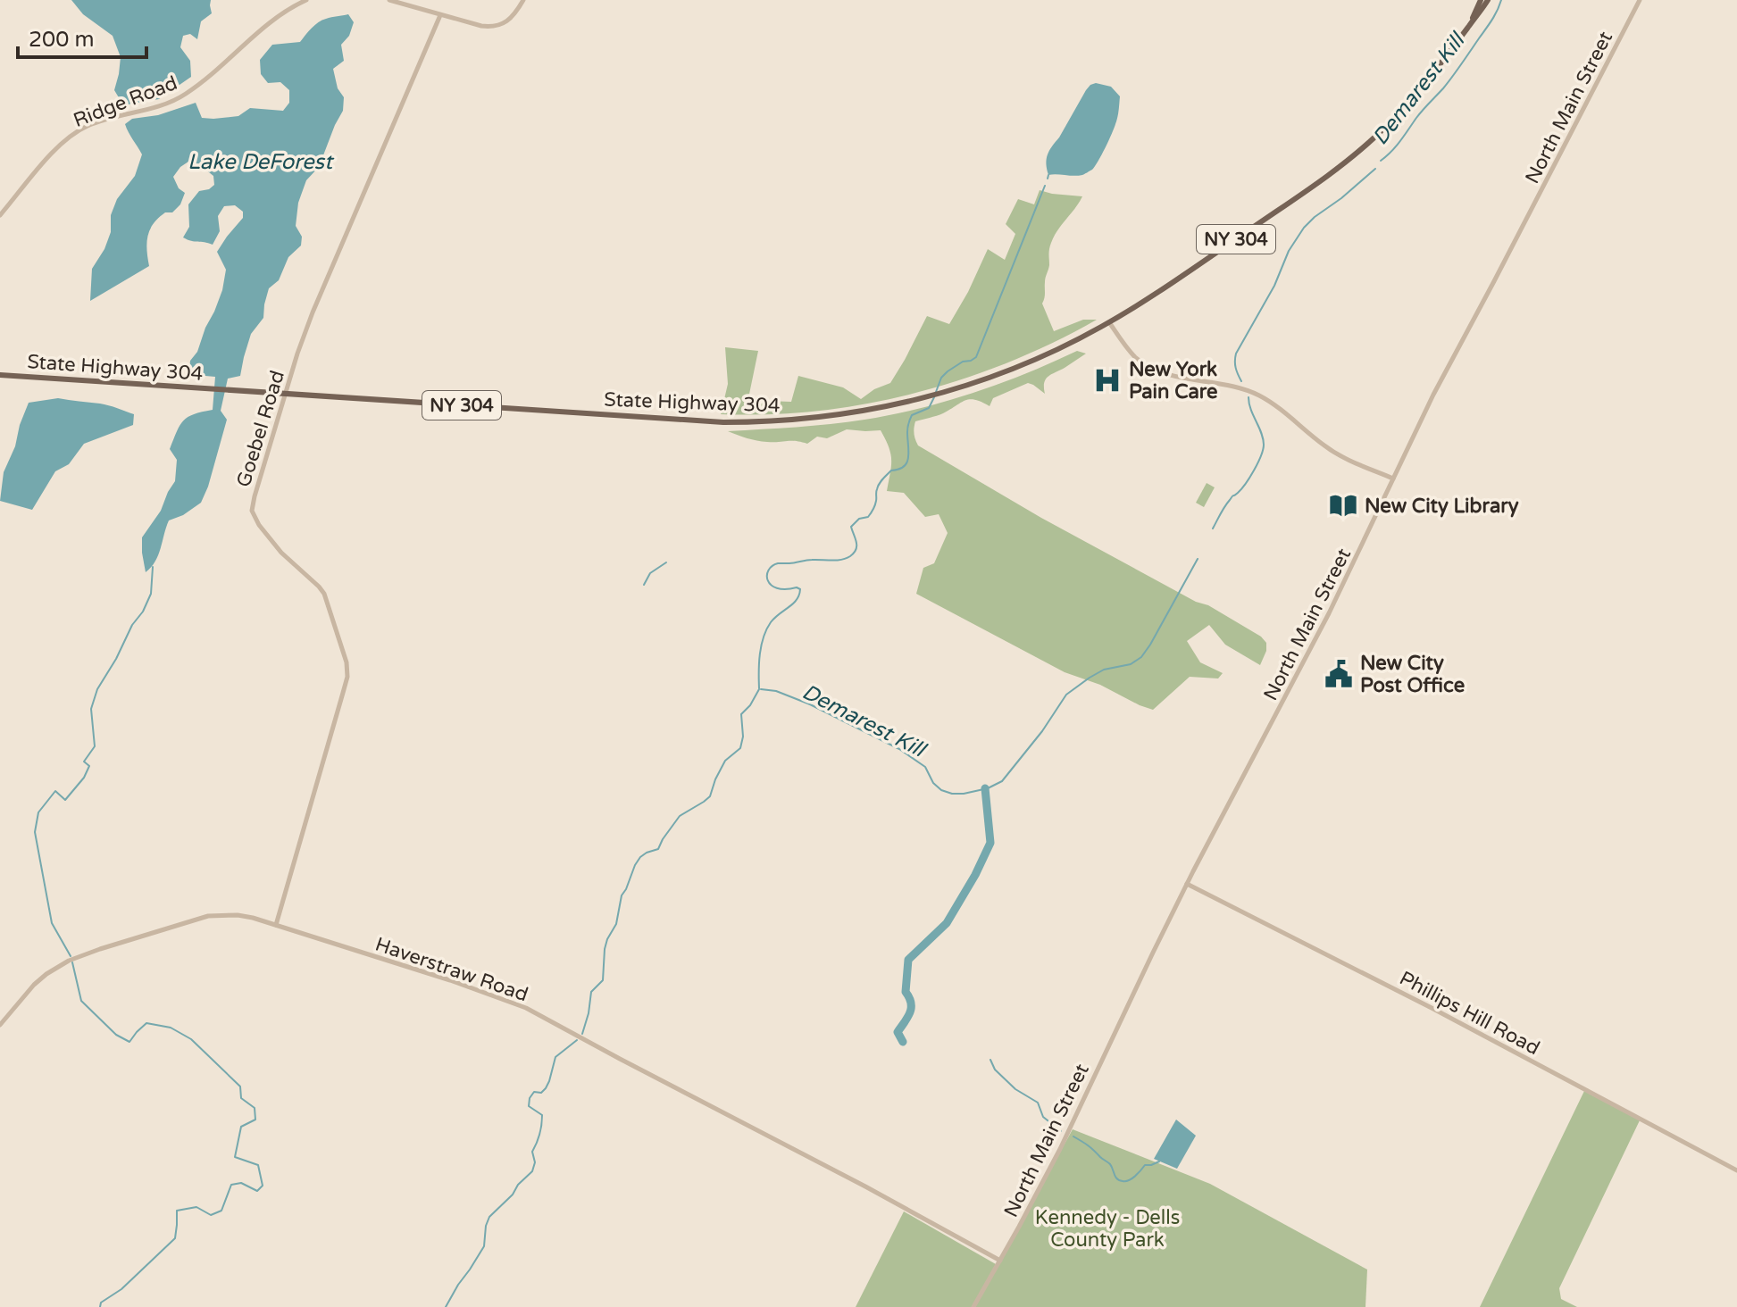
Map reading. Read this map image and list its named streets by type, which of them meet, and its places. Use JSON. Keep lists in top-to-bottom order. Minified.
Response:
{"streets":{"main road":["NY 304","State Highway 304"],"street":["Ridge Road","North Main Street","Goebel Road","Haverstraw Road","Phillips Hill Road"]},"crossings":[["North Main Street","Haverstraw Road"],["North Main Street","Phillips Hill Road"],["State Highway 304","Goebel Road"],["Goebel Road","Haverstraw Road"]],"water":["Demarest Kill","Lake DeForest"],"parks":["Kennedy - Dells County Park"],"places":{"hospital":["New York Pain Care"],"library":["New City Library"],"public building":["New City Post Office"]},"scale_bar":"200 m"}
